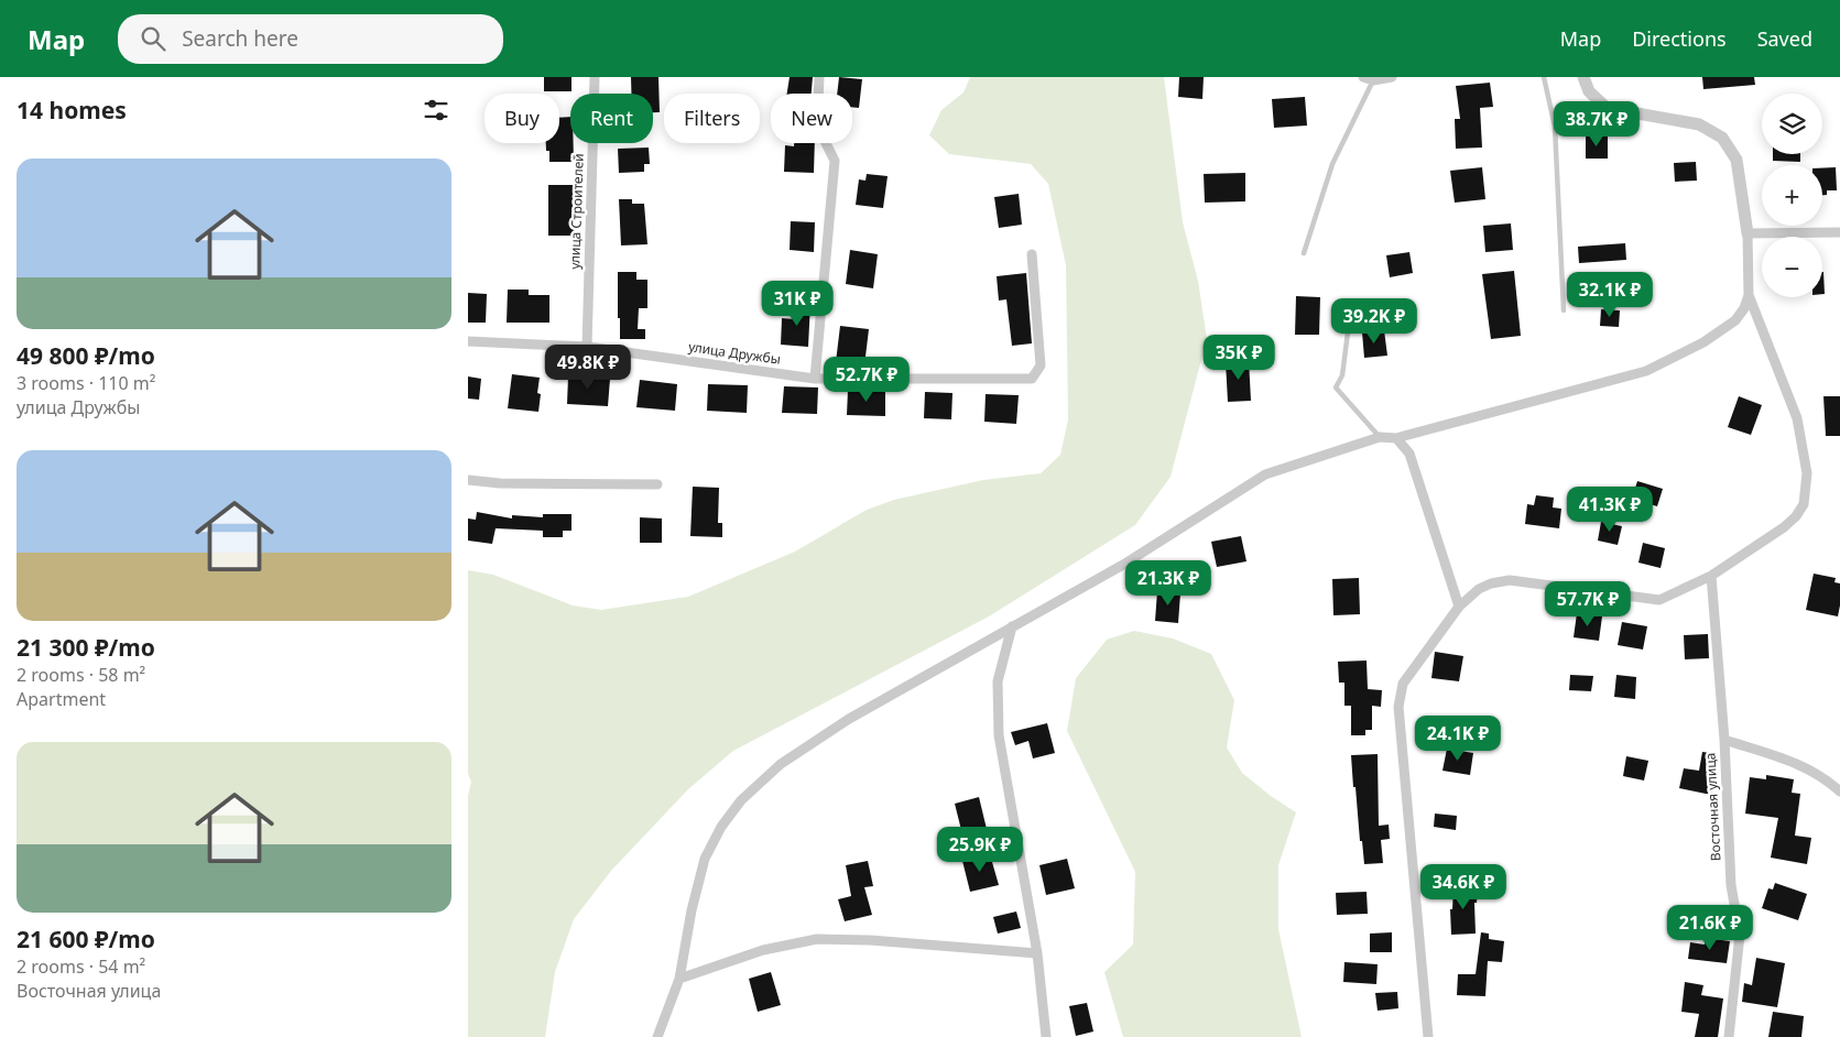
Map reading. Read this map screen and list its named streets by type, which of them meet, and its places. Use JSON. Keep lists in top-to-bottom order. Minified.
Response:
{"streets":{"street":["улица Строителей","улица Дружбы","Восточная улица"]},"crossings":[["улица Строителей","улица Дружбы"]],"page":{"header":"Map","search":"Search here","nav":["Map","Directions","Saved"],"heading":"14 homes","map_buttons":["+","−"],"chip":["Buy","Rent","Filters","New"],"price":["38.7K ₽","32.1K ₽","31K ₽","39.2K ₽","35K ₽","49.8K ₽","52.7K ₽","41.3K ₽","21.3K ₽","57.7K ₽","24.1K ₽","25.9K ₽","34.6K ₽","21.6K ₽"],"list":[{"name":"49 800 ₽/mo","note":"3 rooms · 110 m² · улица Дружбы"},{"name":"21 300 ₽/mo","note":"2 rooms · 58 m² · Apartment"},{"name":"21 600 ₽/mo","note":"2 rooms · 54 m² · Восточная улица"}]}}
